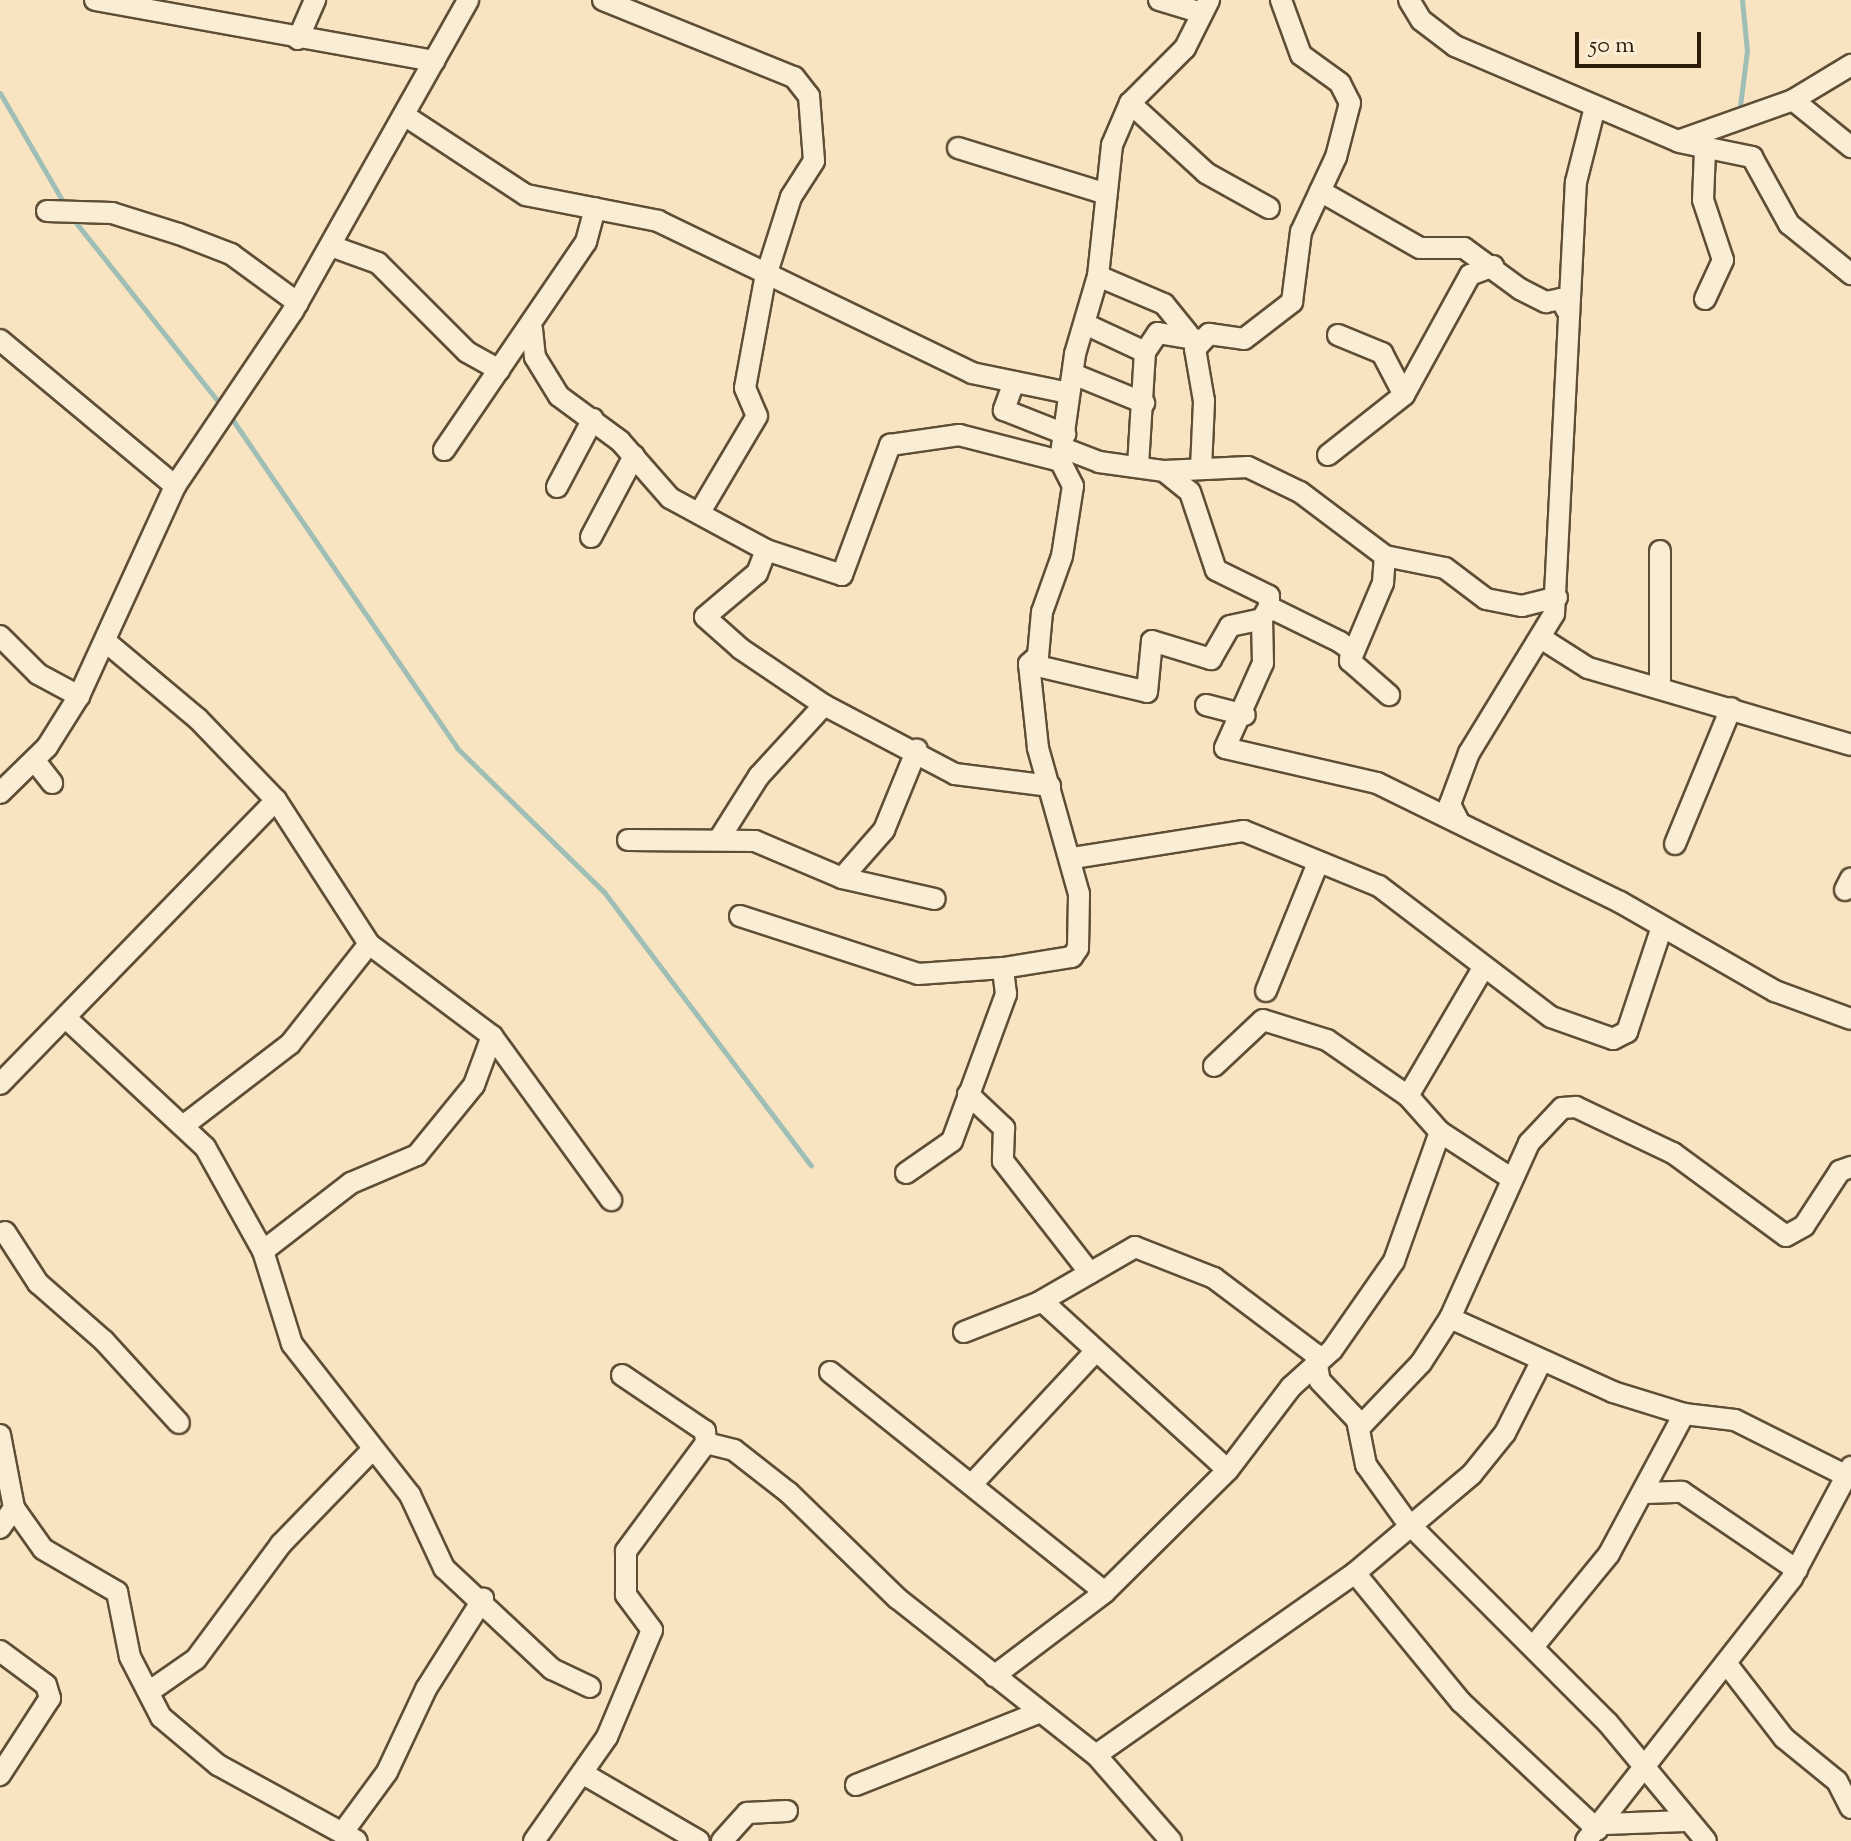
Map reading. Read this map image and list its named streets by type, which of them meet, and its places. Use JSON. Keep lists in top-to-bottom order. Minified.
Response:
{"scale_bar":"50 m"}
